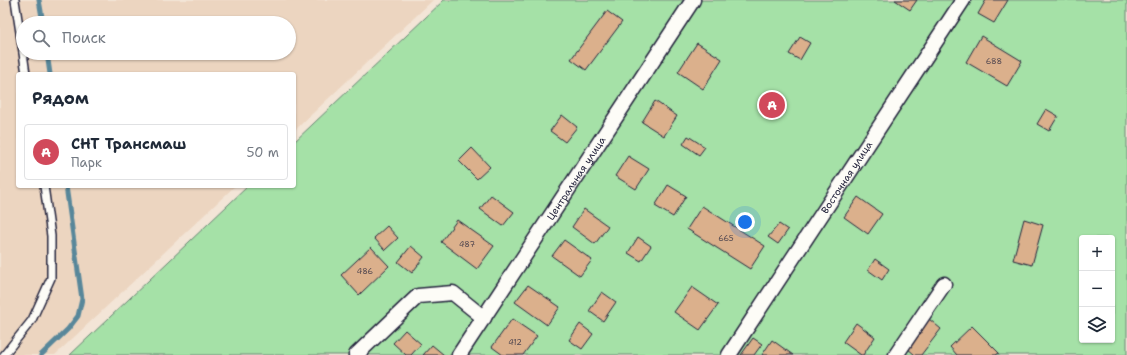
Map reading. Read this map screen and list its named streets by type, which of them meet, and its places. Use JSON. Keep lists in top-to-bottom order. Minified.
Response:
{"streets":{"street":["Восточная улица","Центральная улица"]},"house_numbers":["688","665","487","486","412"],"page":{"search":"Поиск","heading":"Рядом","pins":"A","list":[{"mark":"A","name":"СНТ Трансмаш","note":"Парк","value":"50 m"}],"map_buttons":["+","−"]}}
